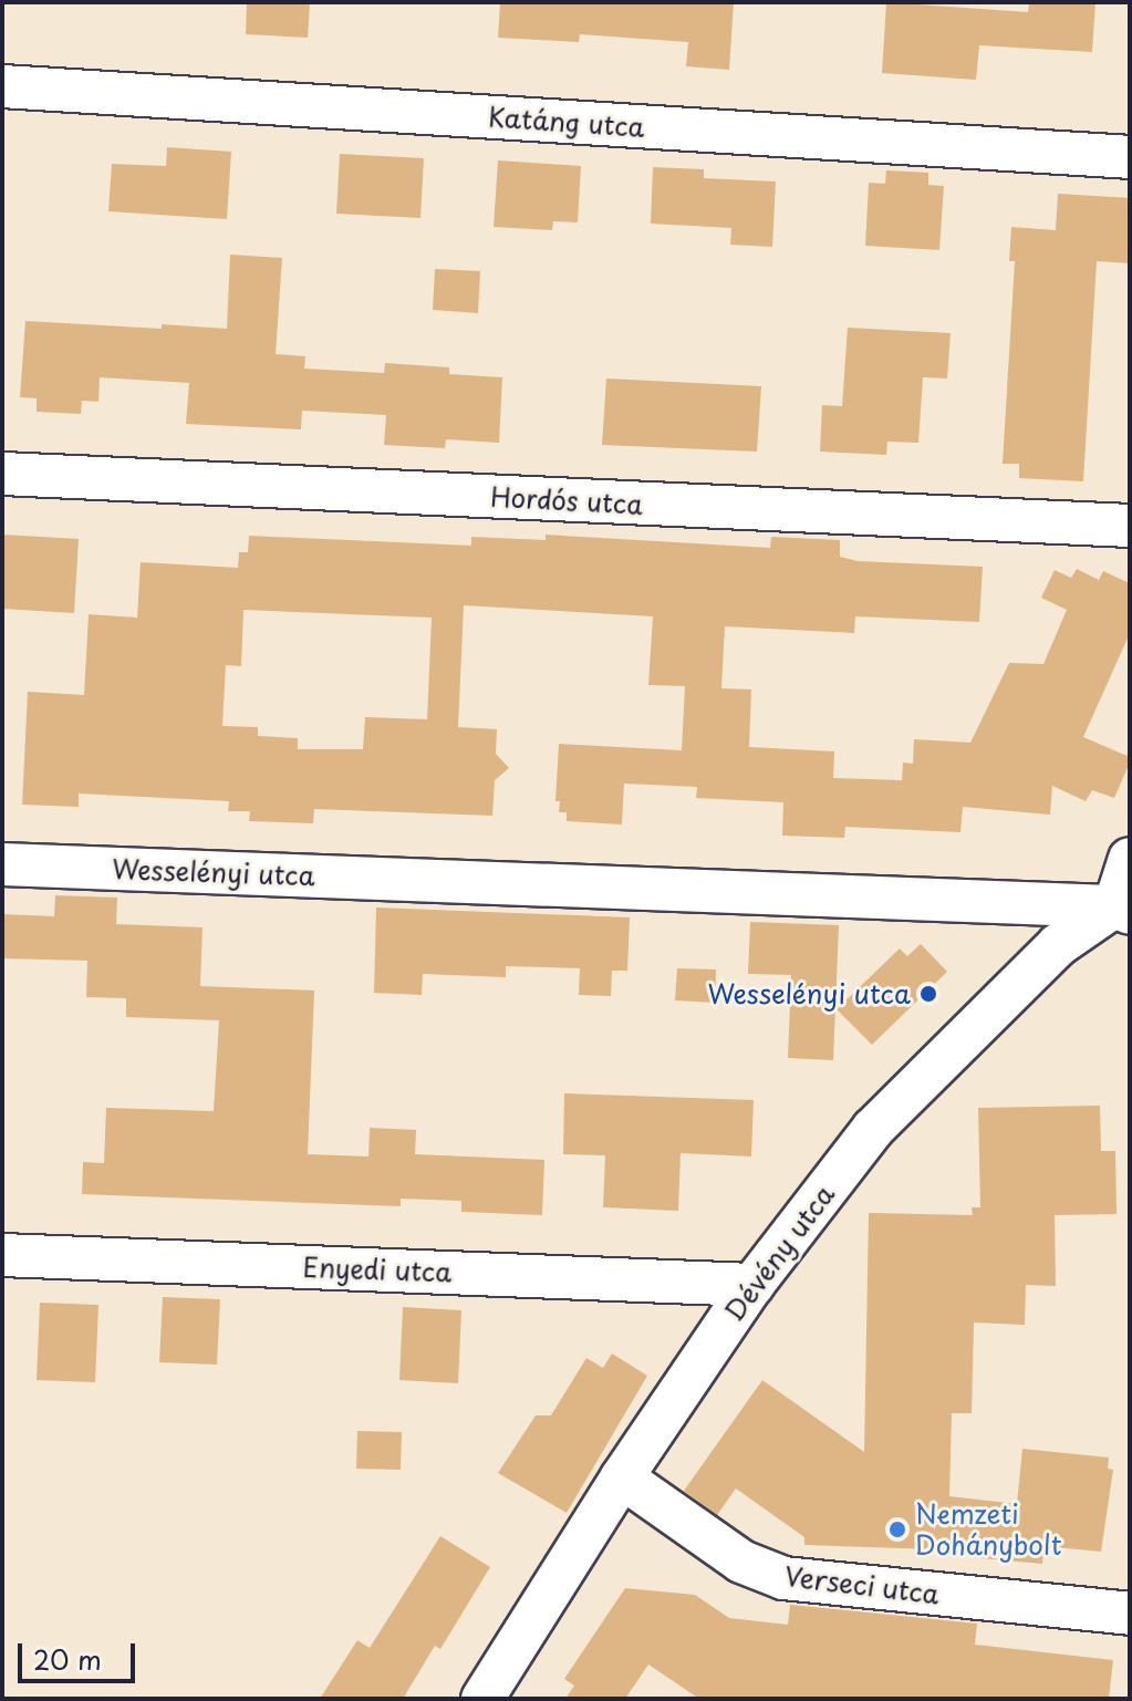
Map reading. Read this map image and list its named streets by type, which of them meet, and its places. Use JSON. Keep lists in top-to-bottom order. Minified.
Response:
{"streets":{"street":["Katáng utca","Hordós utca","Wesselényi utca","Dévény utca","Enyedi utca","Verseci utca"]},"crossings":[["Wesselényi utca","Dévény utca"],["Dévény utca","Enyedi utca"],["Dévény utca","Verseci utca"]],"places":["Wesselényi utca","Nemzeti Dohánybolt"],"scale_bar":"20 m"}
